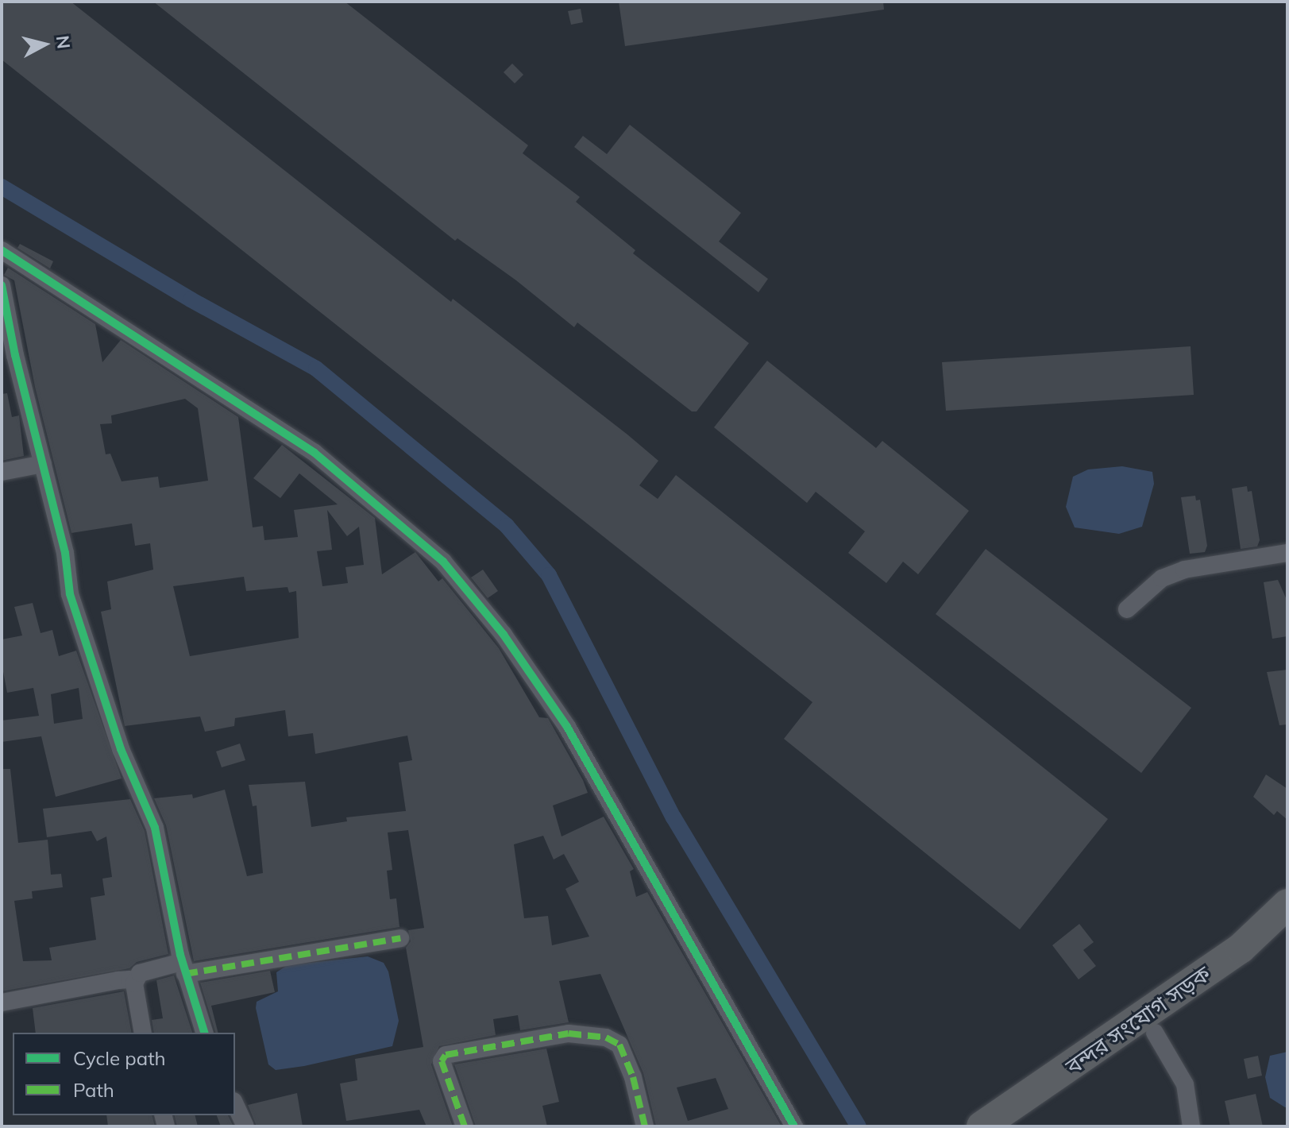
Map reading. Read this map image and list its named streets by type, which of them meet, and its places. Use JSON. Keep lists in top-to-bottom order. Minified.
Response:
{"streets":{"highway":["বন্দর সংযোগ সড়ক"]},"legend":["Cycle path","Path"],"north":"right"}
